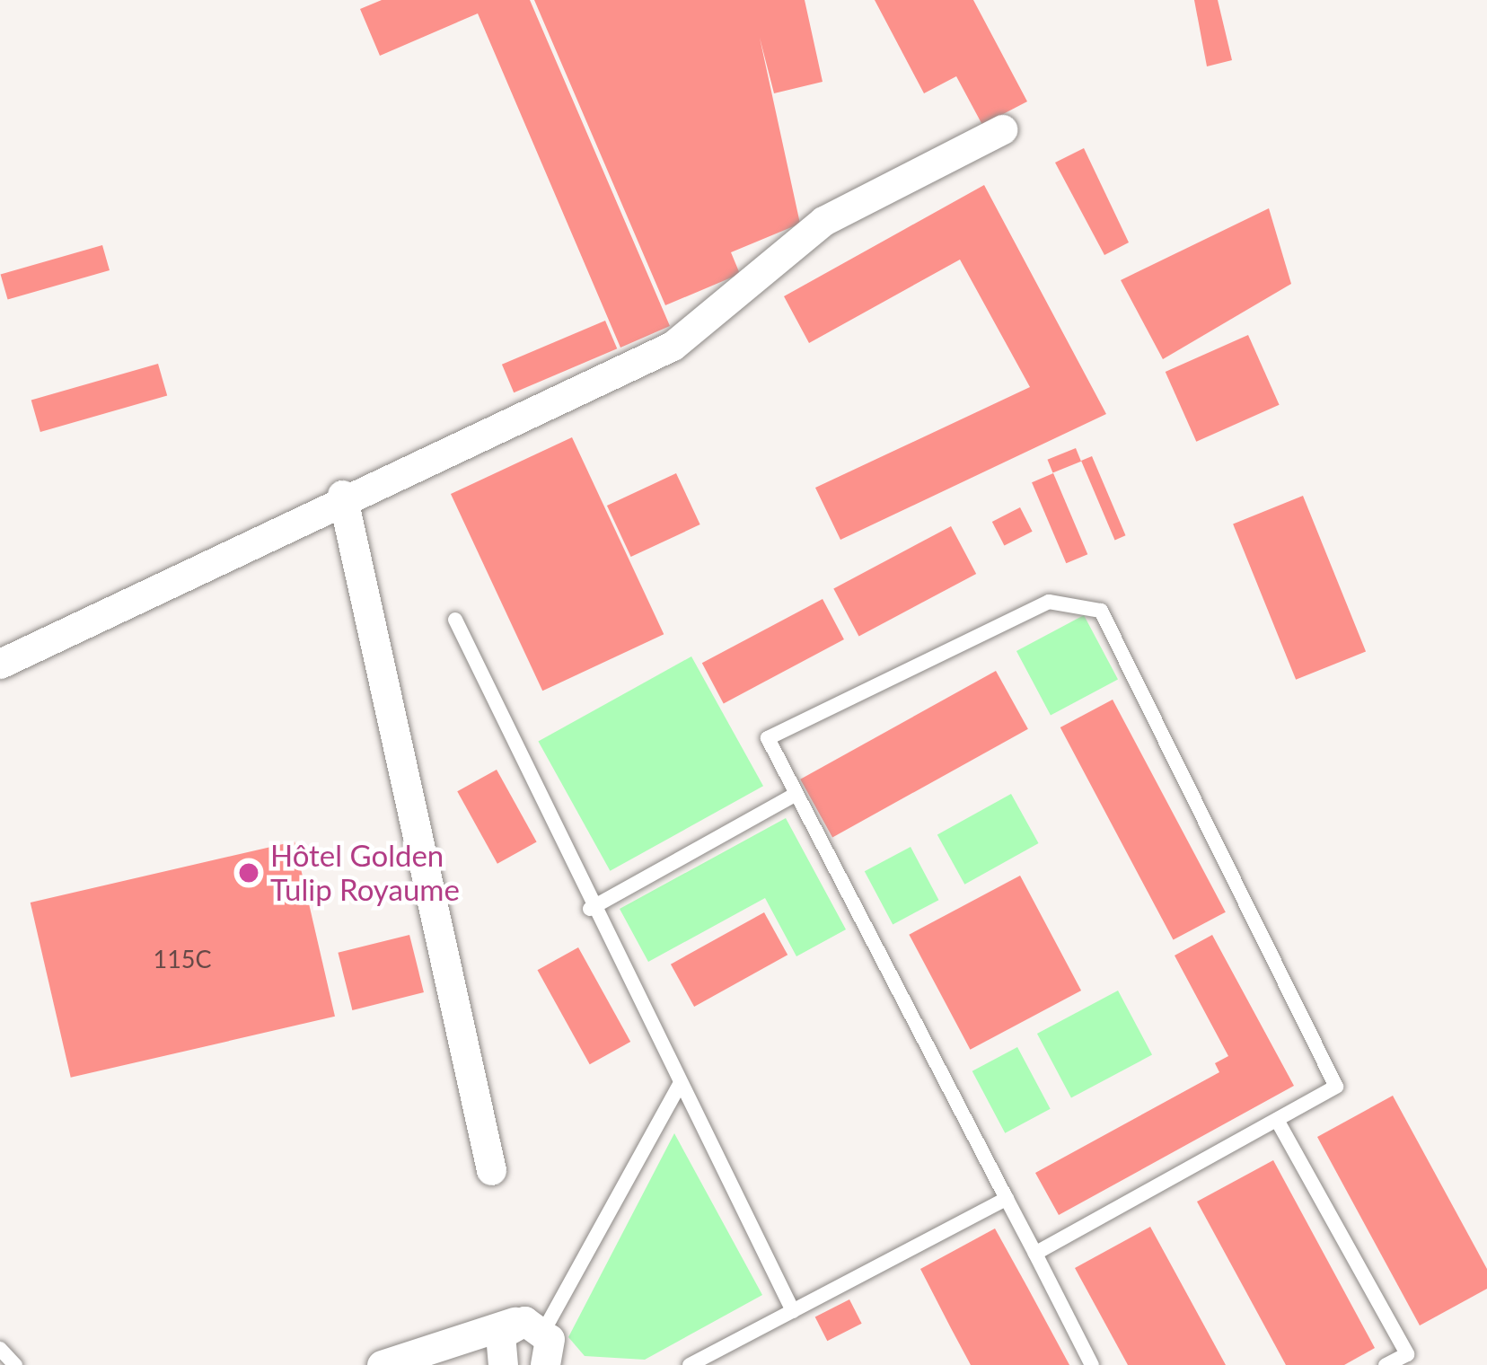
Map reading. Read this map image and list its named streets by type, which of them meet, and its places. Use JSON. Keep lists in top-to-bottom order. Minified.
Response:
{"places":["Hôtel Golden Tulip Royaume"],"house_numbers":["115C"]}
